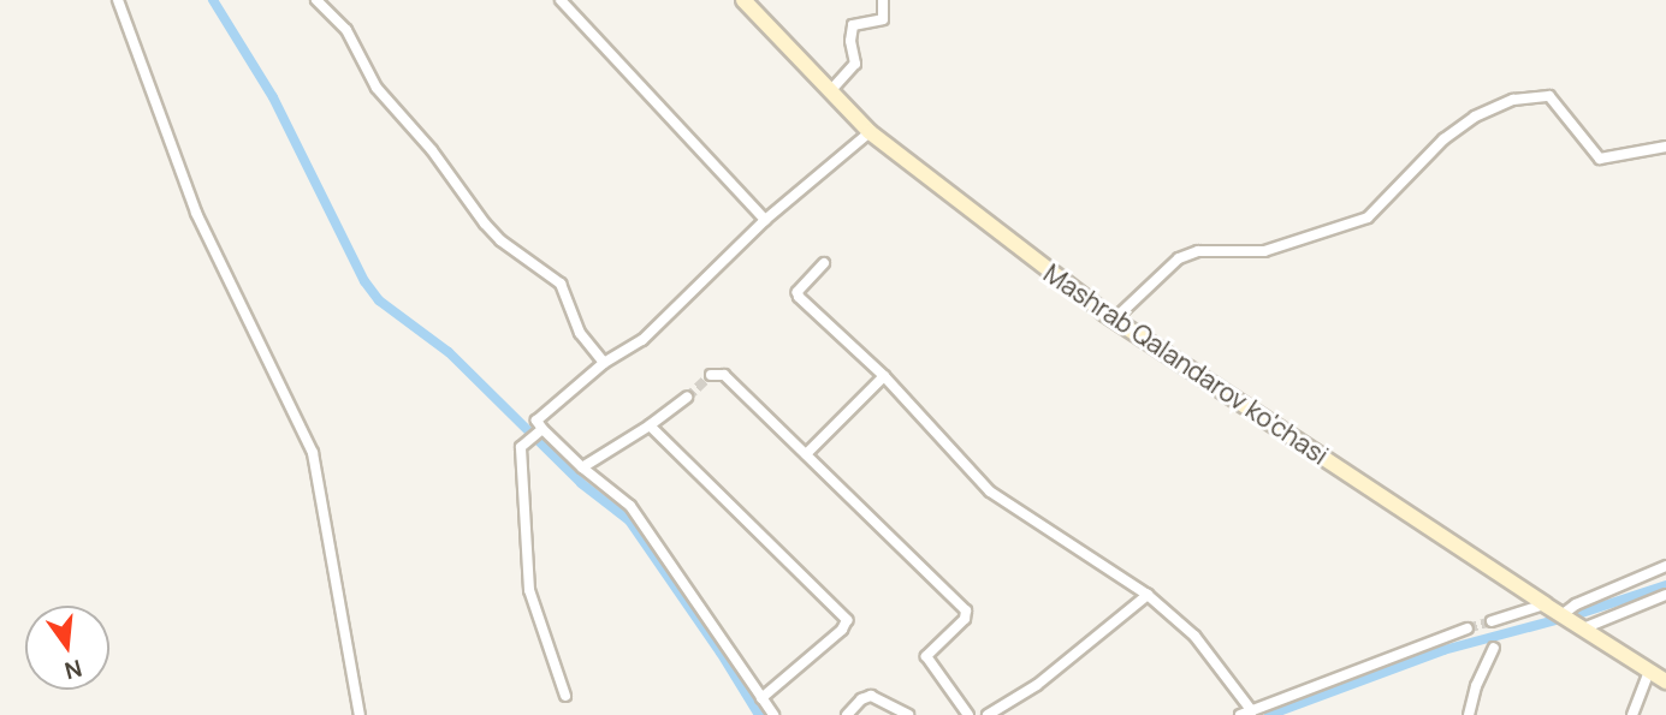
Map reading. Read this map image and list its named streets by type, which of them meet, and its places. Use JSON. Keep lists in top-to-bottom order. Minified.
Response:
{"streets":{"main road":["Mashrab Qalandarov ko'chasi"]},"north":"bottom"}
